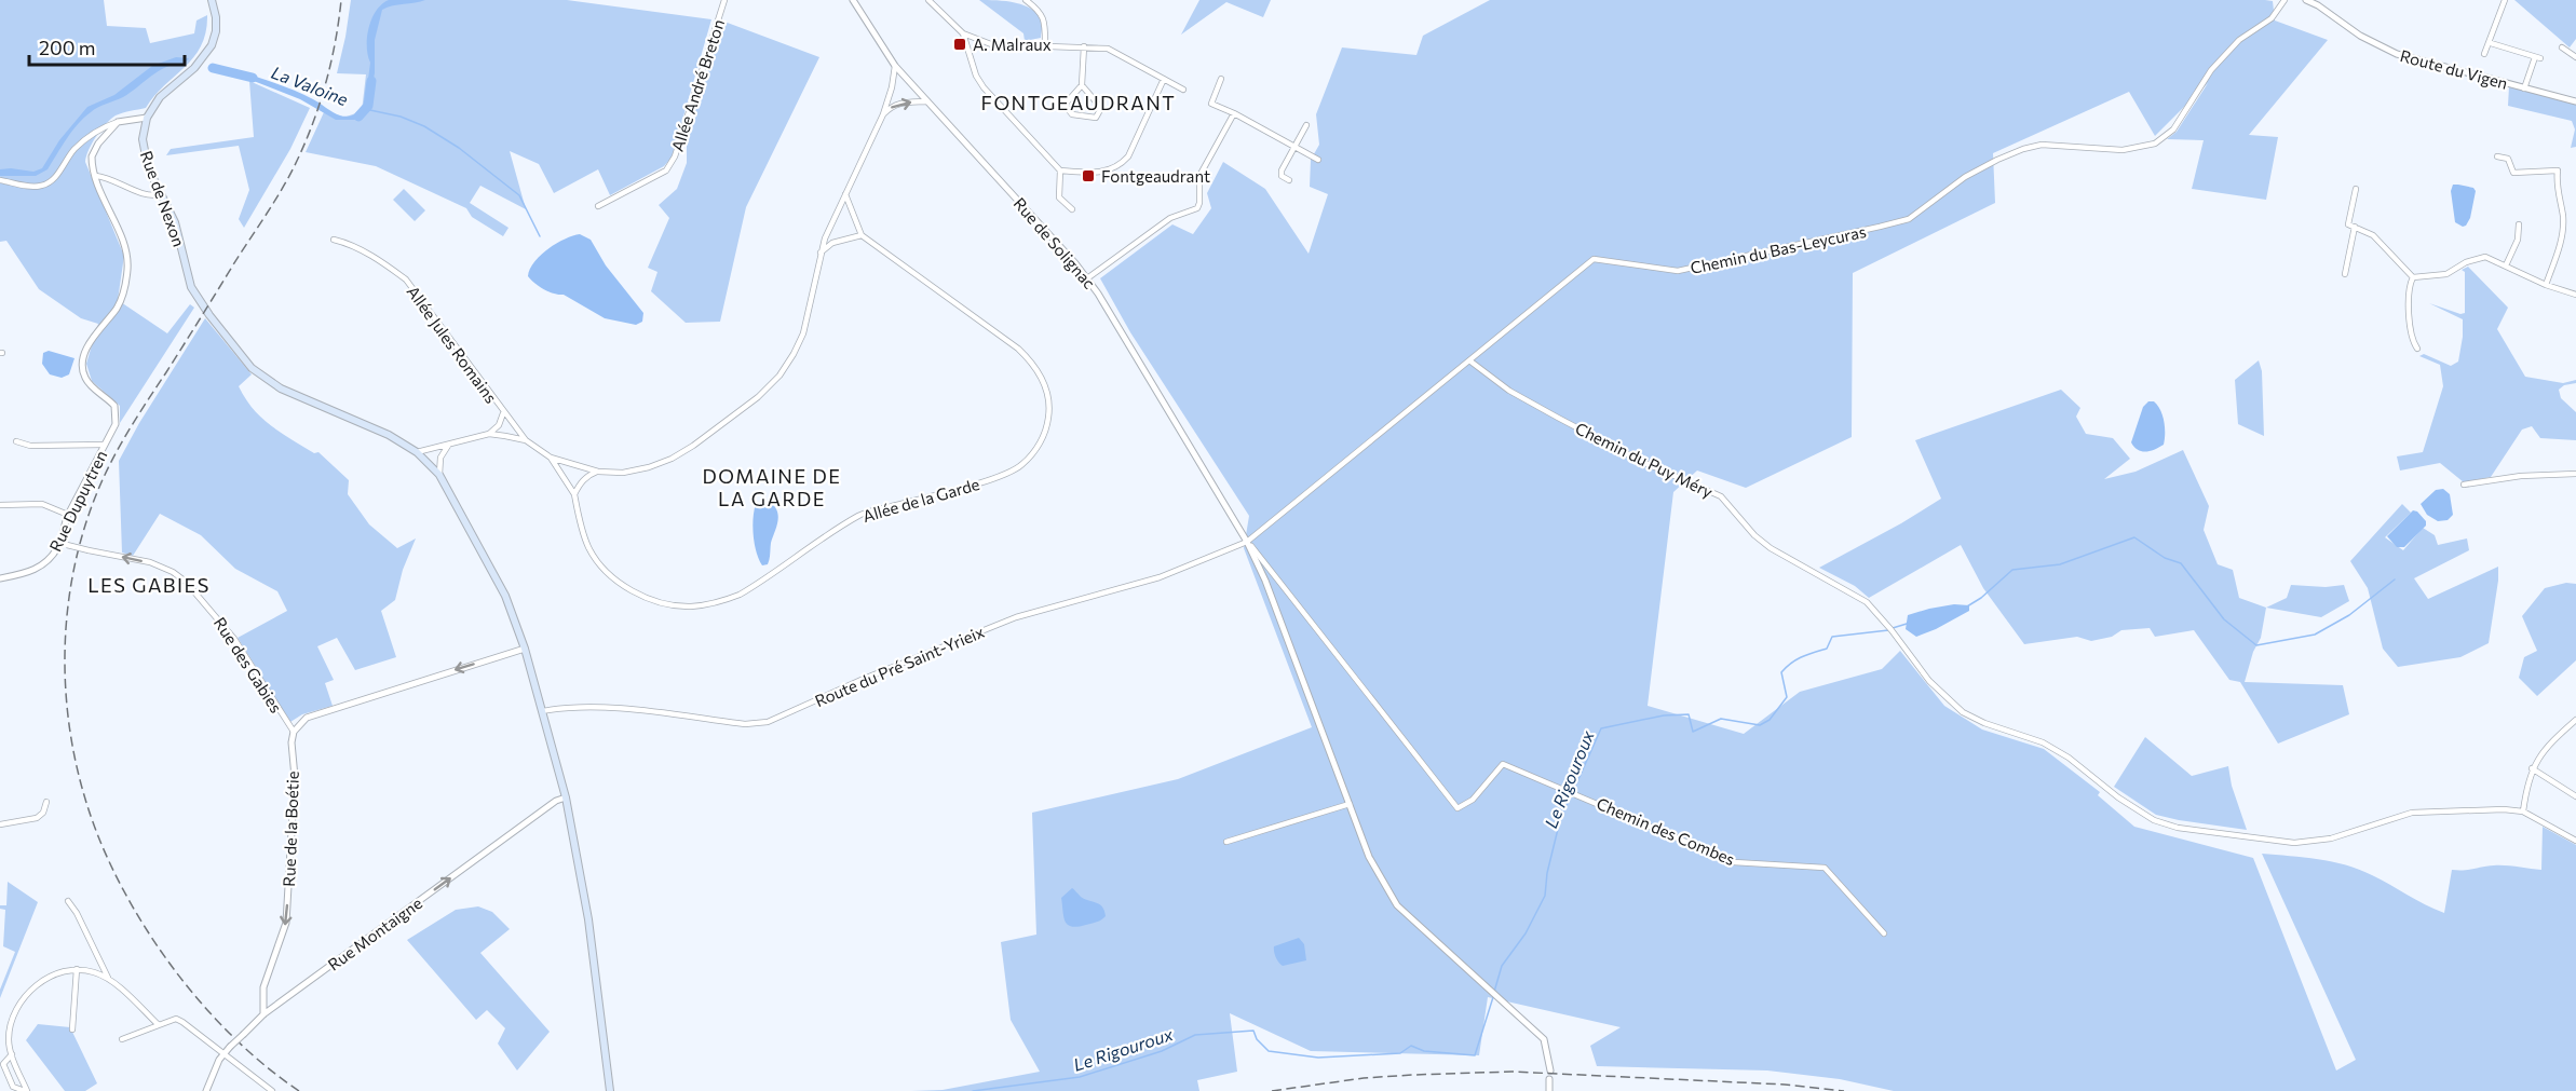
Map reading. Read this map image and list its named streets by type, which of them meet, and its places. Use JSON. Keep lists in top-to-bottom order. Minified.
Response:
{"streets":{"main road":["Rue de Nexon"],"street":["Route du Vigen","Allée André Breton","Rue de Solignac","Chemin du Bas-Leycuras","Allée Jules Romains","Chemin du Puy Méry","Allée de la Garde","Rue Dupuytren","Rue des Gabies","Route du Pré Saint-Yrieix","Rue de la Boétie","Chemin des Combes","Rue Montaigne"]},"crossings":[["Rue de Nexon","Allée de la Garde"],["Rue de Nexon","Route du Pré Saint-Yrieix"],["Rue de Nexon","Rue Montaigne"],["Rue de Solignac","Chemin du Bas-Leycuras"],["Rue de Solignac","Allée de la Garde"],["Rue de Solignac","Route du Pré Saint-Yrieix"],["Rue de Solignac","Chemin des Combes"],["Chemin du Bas-Leycuras","Chemin du Puy Méry"],["Chemin du Bas-Leycuras","Route du Pré Saint-Yrieix"],["Chemin du Bas-Leycuras","Chemin des Combes"],["Allée Jules Romains","Allée de la Garde"],["Rue Dupuytren","Rue des Gabies"],["Rue des Gabies","Rue de la Boétie"],["Route du Pré Saint-Yrieix","Chemin des Combes"],["Rue de la Boétie","Rue Montaigne"]],"one_way":["Rue des Gabies","Rue de la Boétie","Rue Montaigne"],"districts":["FONTGEAUDRANT","DOMAINE DE LA GARDE","LES GABIES"],"water":["La Valoine","Le Rigouroux"],"places":{"transit":["A. Malraux","Fontgeaudrant"]},"scale_bar":"200 m"}
